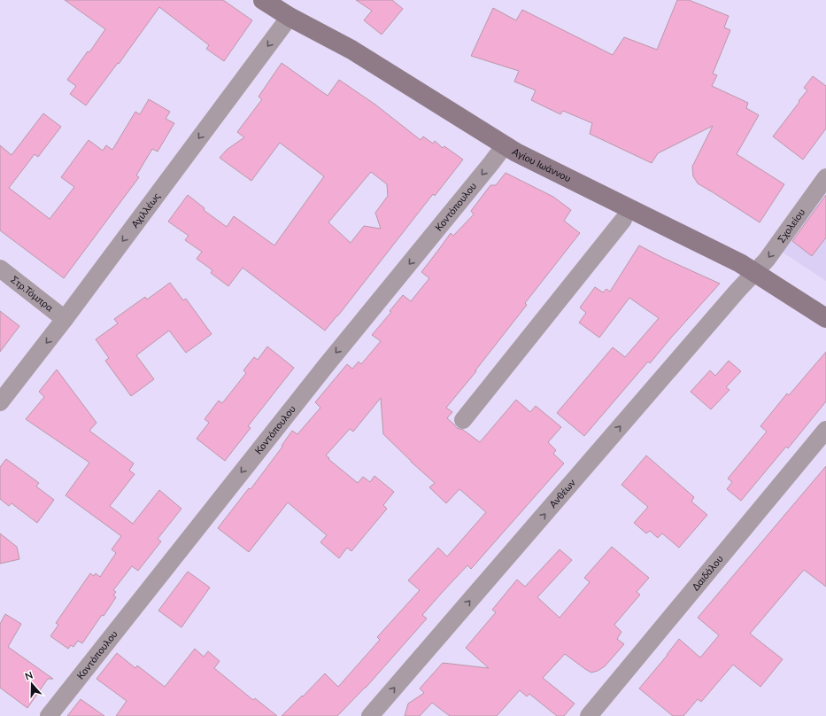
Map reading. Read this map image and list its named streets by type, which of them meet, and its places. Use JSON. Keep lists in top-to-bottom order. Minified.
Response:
{"streets":{"street":["Αγίου Ιωάννου","Κοντόπουλου","Αχιλλέως","Σχολείου","Στρ.Τόμπρα","Ανθέων","Δαιδάλου"]},"crossings":[["Αγίου Ιωάννου","Κοντόπουλου"],["Αγίου Ιωάννου","Αχιλλέως"],["Αγίου Ιωάννου","Σχολείου"],["Αγίου Ιωάννου","Ανθέων"],["Αχιλλέως","Στρ.Τόμπρα"],["Σχολείου","Ανθέων"]],"one_way":["Αχιλλέως","Σχολείου"],"north":"top"}
